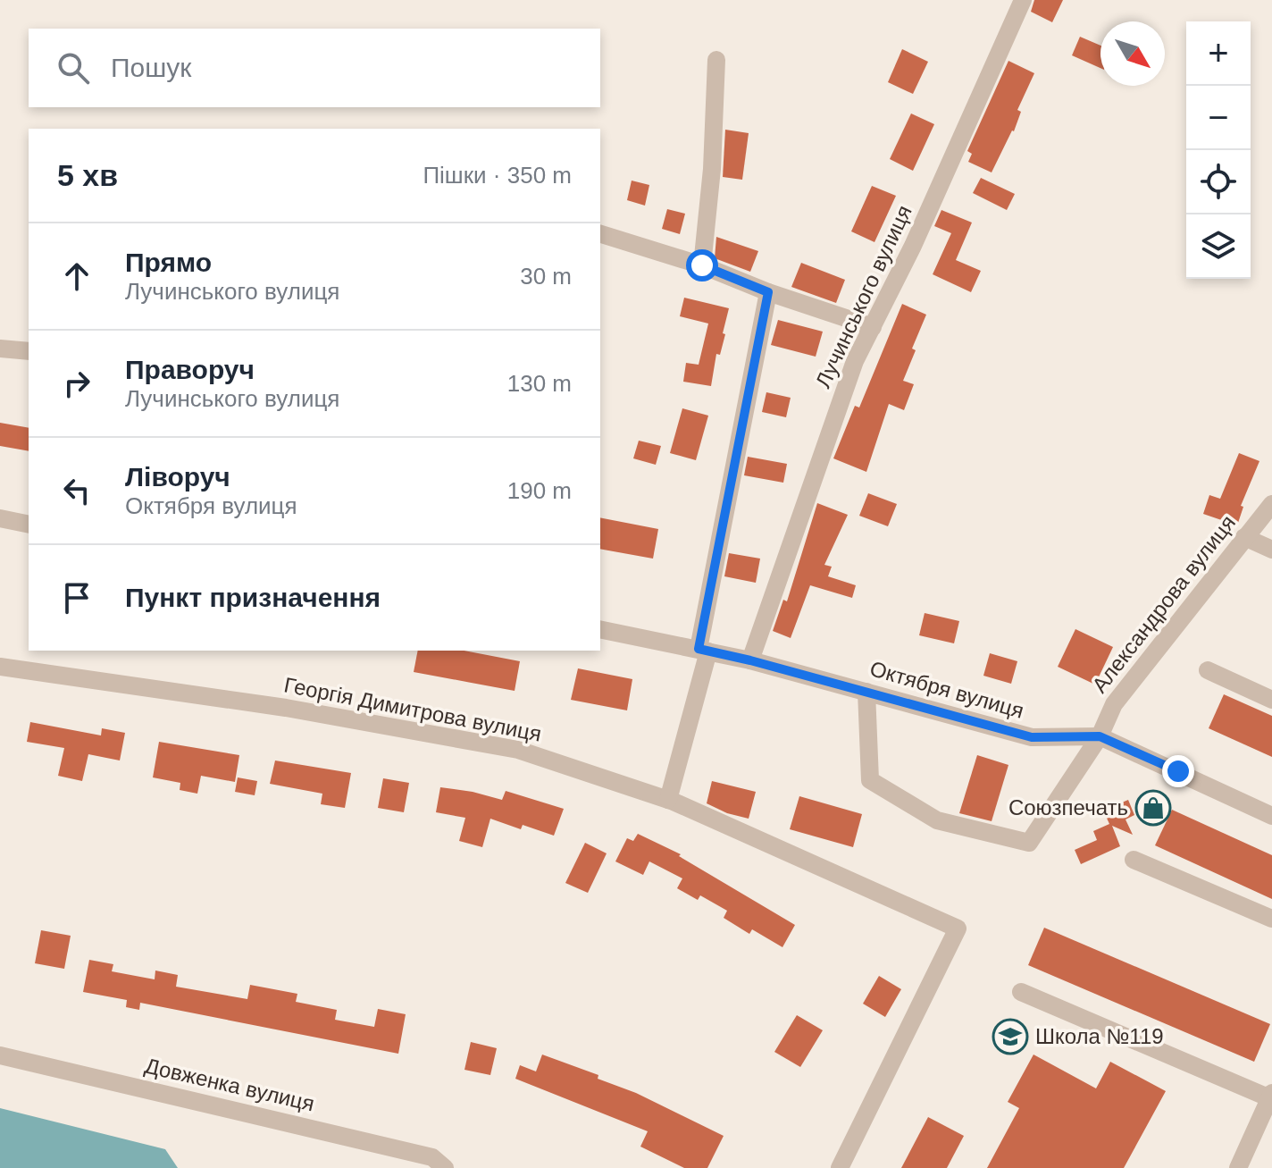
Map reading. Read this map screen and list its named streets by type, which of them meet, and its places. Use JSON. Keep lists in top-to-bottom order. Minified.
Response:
{"streets":{"street":["Лучинського вулиця","Александрова вулиця","Октября вулиця","Георгія Димитрова вулиця","Довженка вулиця"]},"crossings":[["Лучинського вулиця","Октября вулиця"],["Александрова вулиця","Октября вулиця"]],"places":{"shop":["Союзпечать"],"school or university":["Школа №119"]},"north":"bottom right","page":{"map_buttons":["+","−"],"search":"Пошук","heading":["5 хв","Пішки · 350 m"],"list":[["Прямо","Лучинського вулиця","30 m"],["Праворуч","Лучинського вулиця","130 m"],["Ліворуч","Октября вулиця","190 m"],"Пункт призначення"]}}
